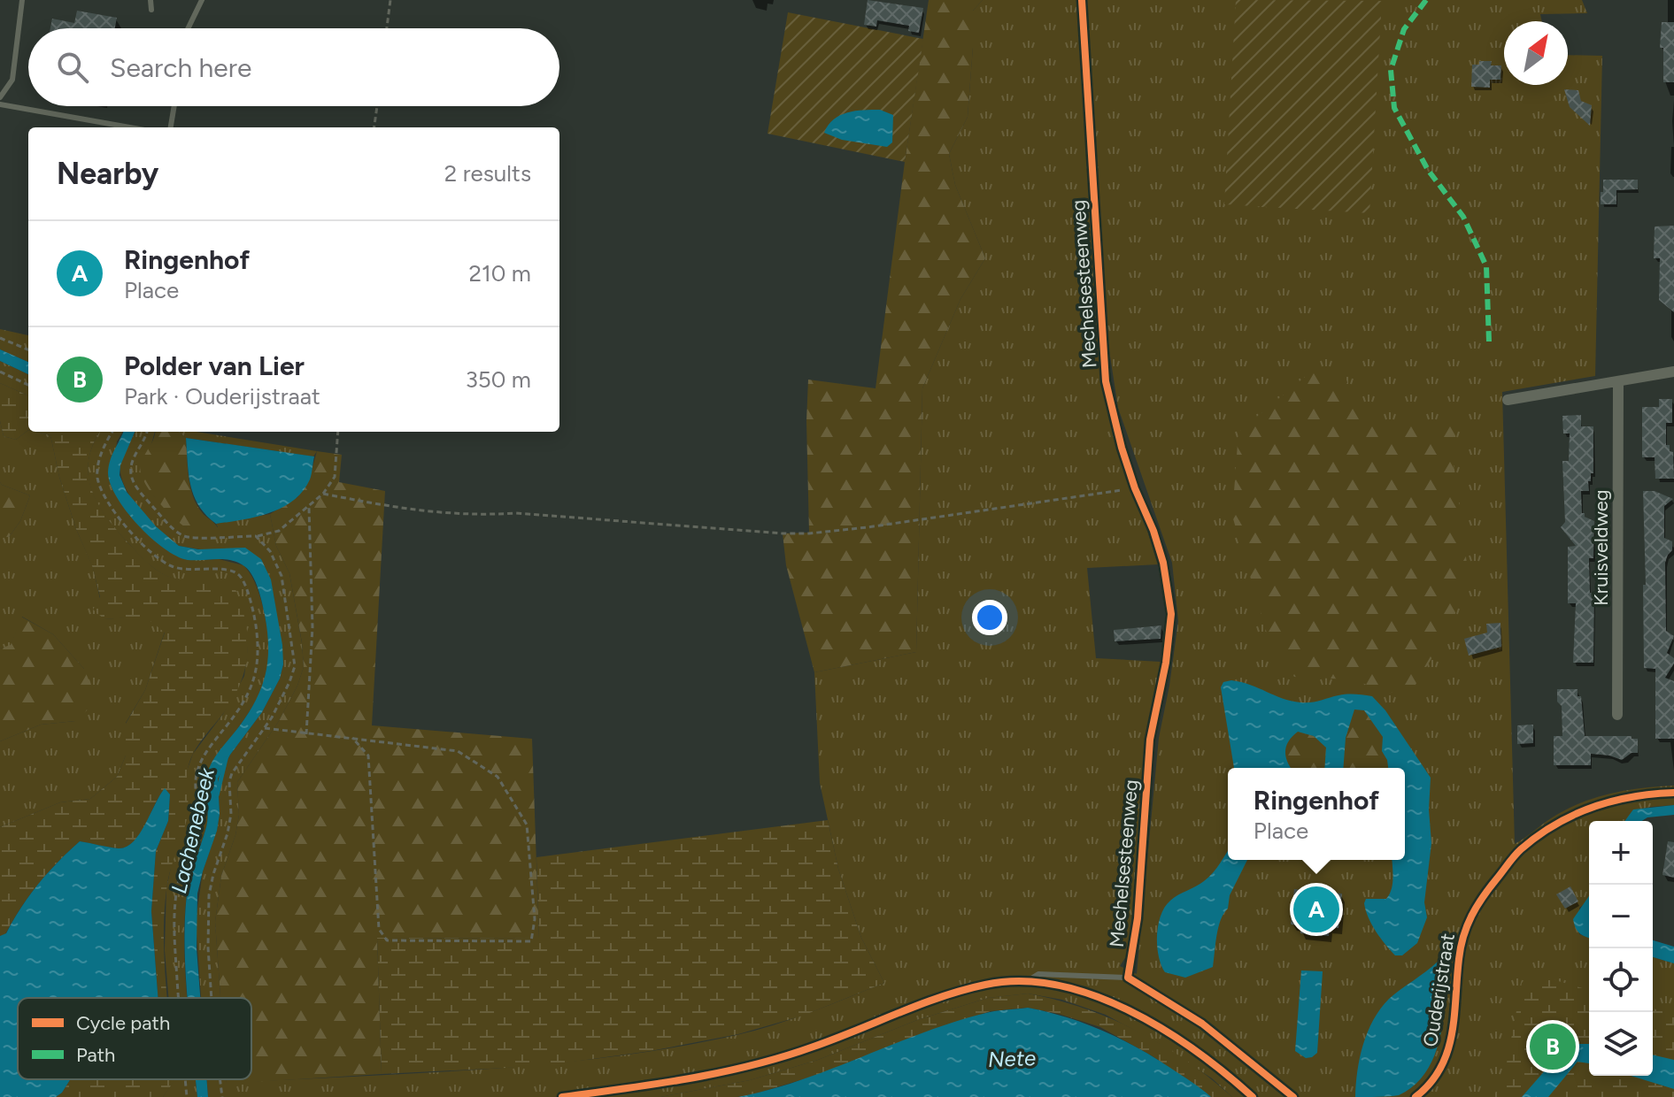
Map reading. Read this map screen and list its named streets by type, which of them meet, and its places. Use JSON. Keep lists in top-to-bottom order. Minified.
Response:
{"streets":{"street":["Mechelsesteenweg","Kruisveldweg","Ouderijstraat"]},"water":["Lachenebeek","Nete"],"legend":["Cycle path","Path"],"north":"top right","page":{"search":"Search here","heading":["Nearby","2 results"],"list":[{"mark":"A","name":"Ringenhof","note":"Place","value":"210 m"},{"mark":"B","name":"Polder van Lier","note":"Park · Ouderijstraat","value":"350 m"}],"popup":["Ringenhof","Place"],"map_buttons":["+","−"],"pins":["A","B"]}}
